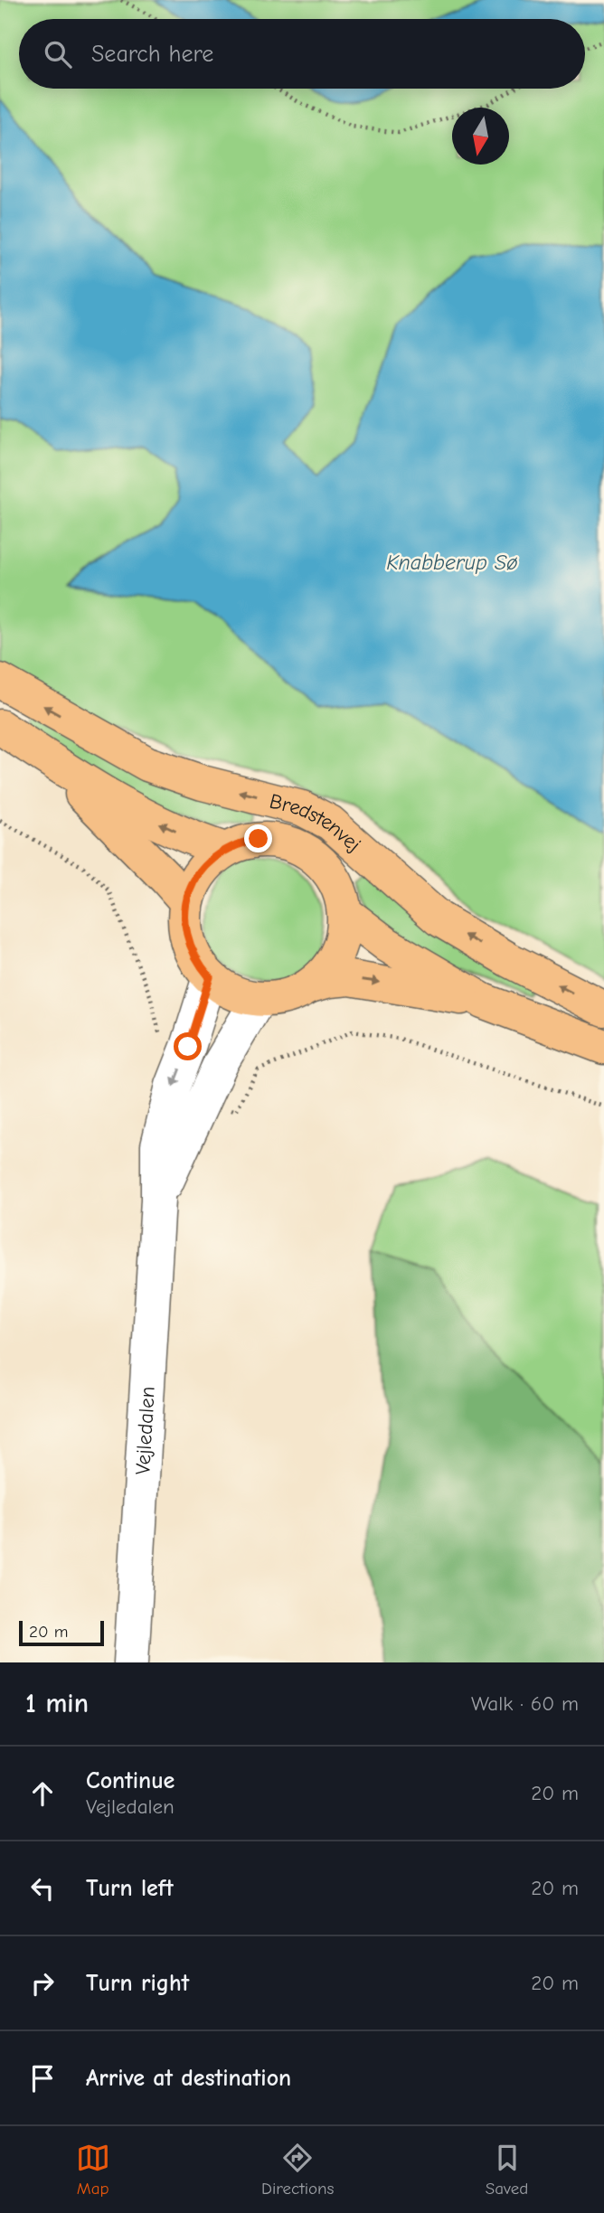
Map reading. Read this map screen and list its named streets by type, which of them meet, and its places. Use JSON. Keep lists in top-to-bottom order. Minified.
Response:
{"streets":{"main road":["Bredstenvej"],"street":["Vejledalen"]},"water":["Knabberup Sø"],"scale_bar":"20 m","north":"bottom","page":{"search":"Search here","scale":"20 m","heading":["1 min","Walk · 60 m"],"list":[["Continue","Vejledalen","20 m"],["Turn left","20 m"],["Turn right","20 m"],"Arrive at destination"],"nav":["Map","Directions","Saved"]}}
